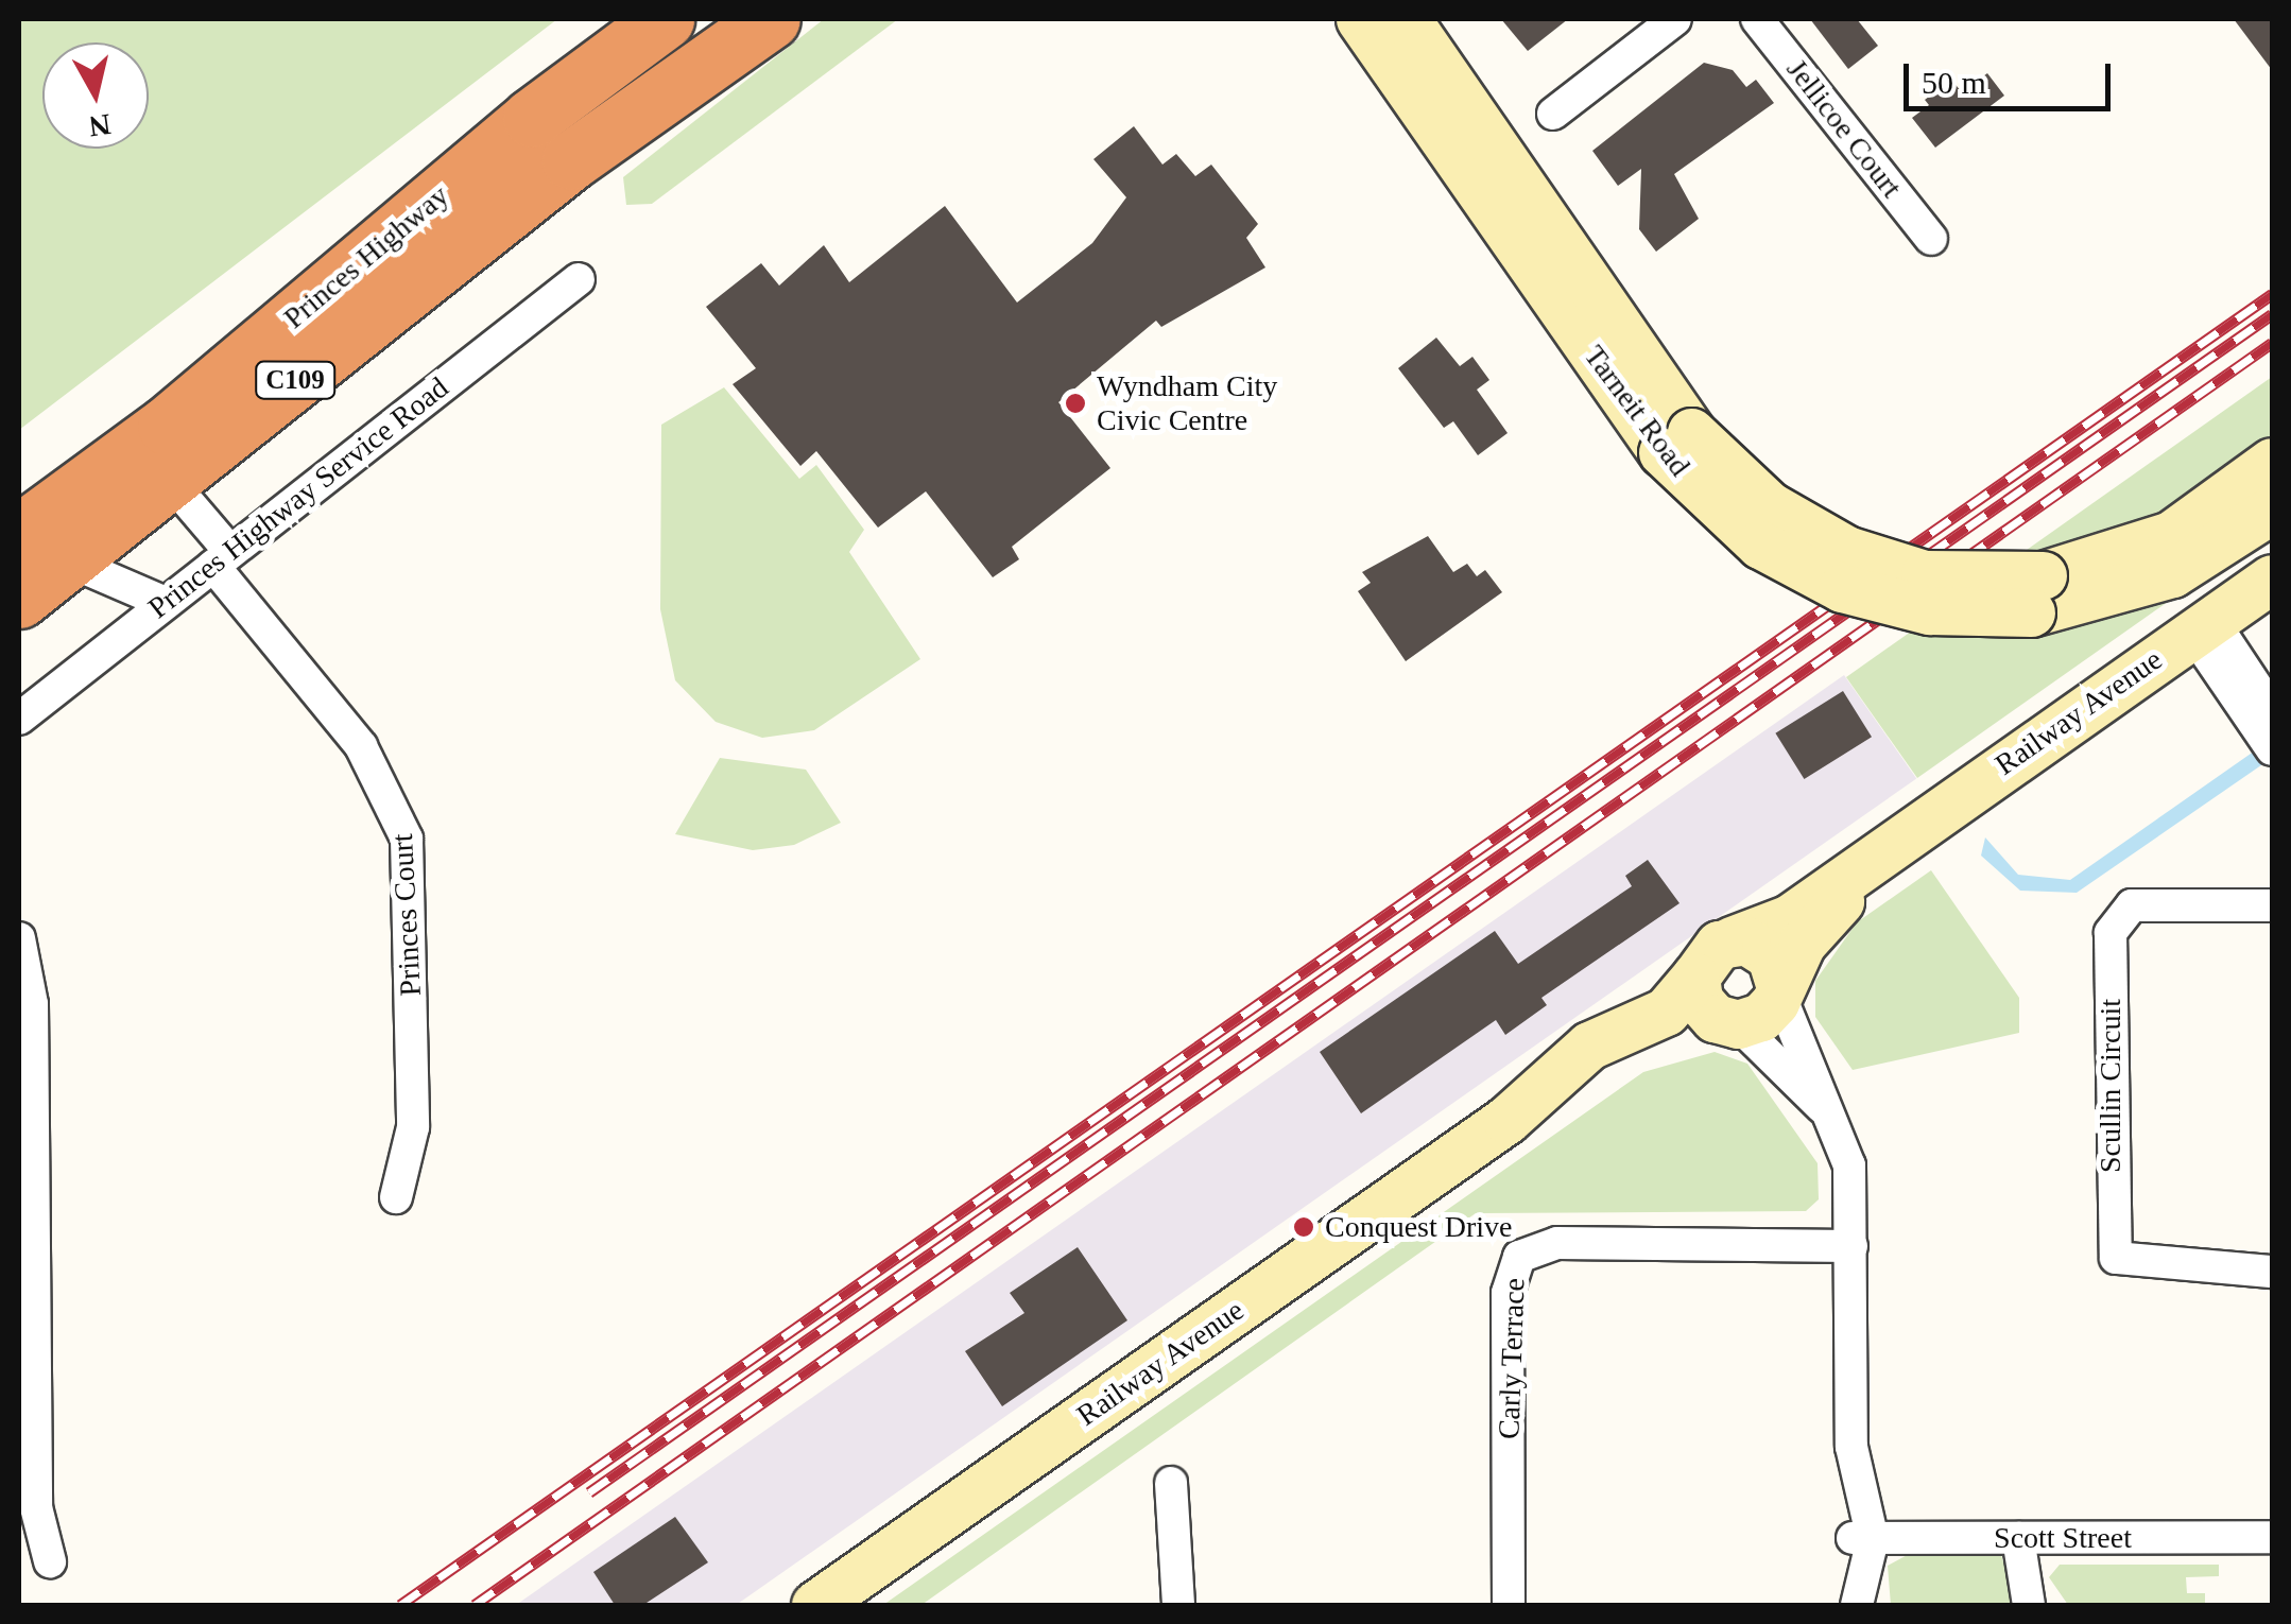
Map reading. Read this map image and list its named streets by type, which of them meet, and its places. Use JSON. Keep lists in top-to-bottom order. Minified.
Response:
{"streets":{"highway":["Princes Highway","C109"],"street":["Jellicoe Court","Tarneit Road","Princes Highway Service Road","Railway Avenue","Princes Court","Scullin Circuit","Carly Terrace","Scott Street"]},"crossings":[["Princes Highway Service Road","Princes Court"]],"places":["Wyndham City Civic Centre","Conquest Drive"],"scale_bar":"50 m","north":"bottom"}
